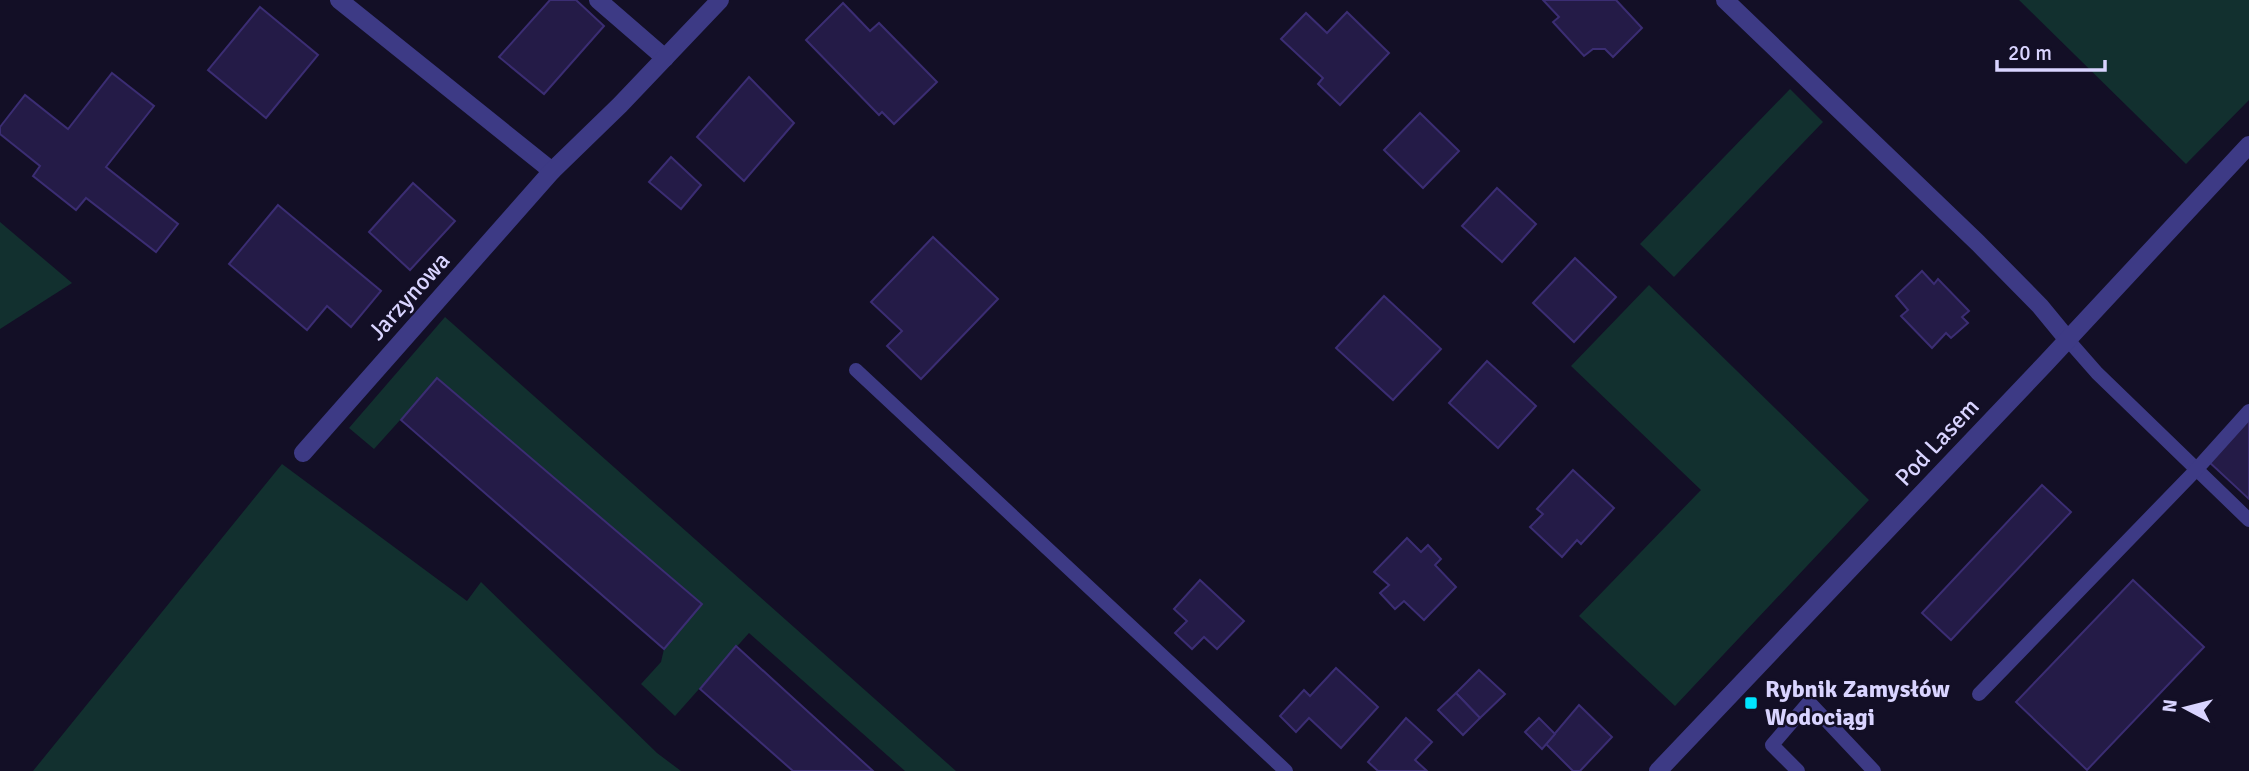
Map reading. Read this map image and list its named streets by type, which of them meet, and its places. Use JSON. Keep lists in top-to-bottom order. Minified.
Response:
{"streets":{"street":["Jarzynowa","Pod Lasem"]},"places":{"transit":["Rybnik Zamysłów Wodociągi"]},"scale_bar":"20 m","north":"left"}
